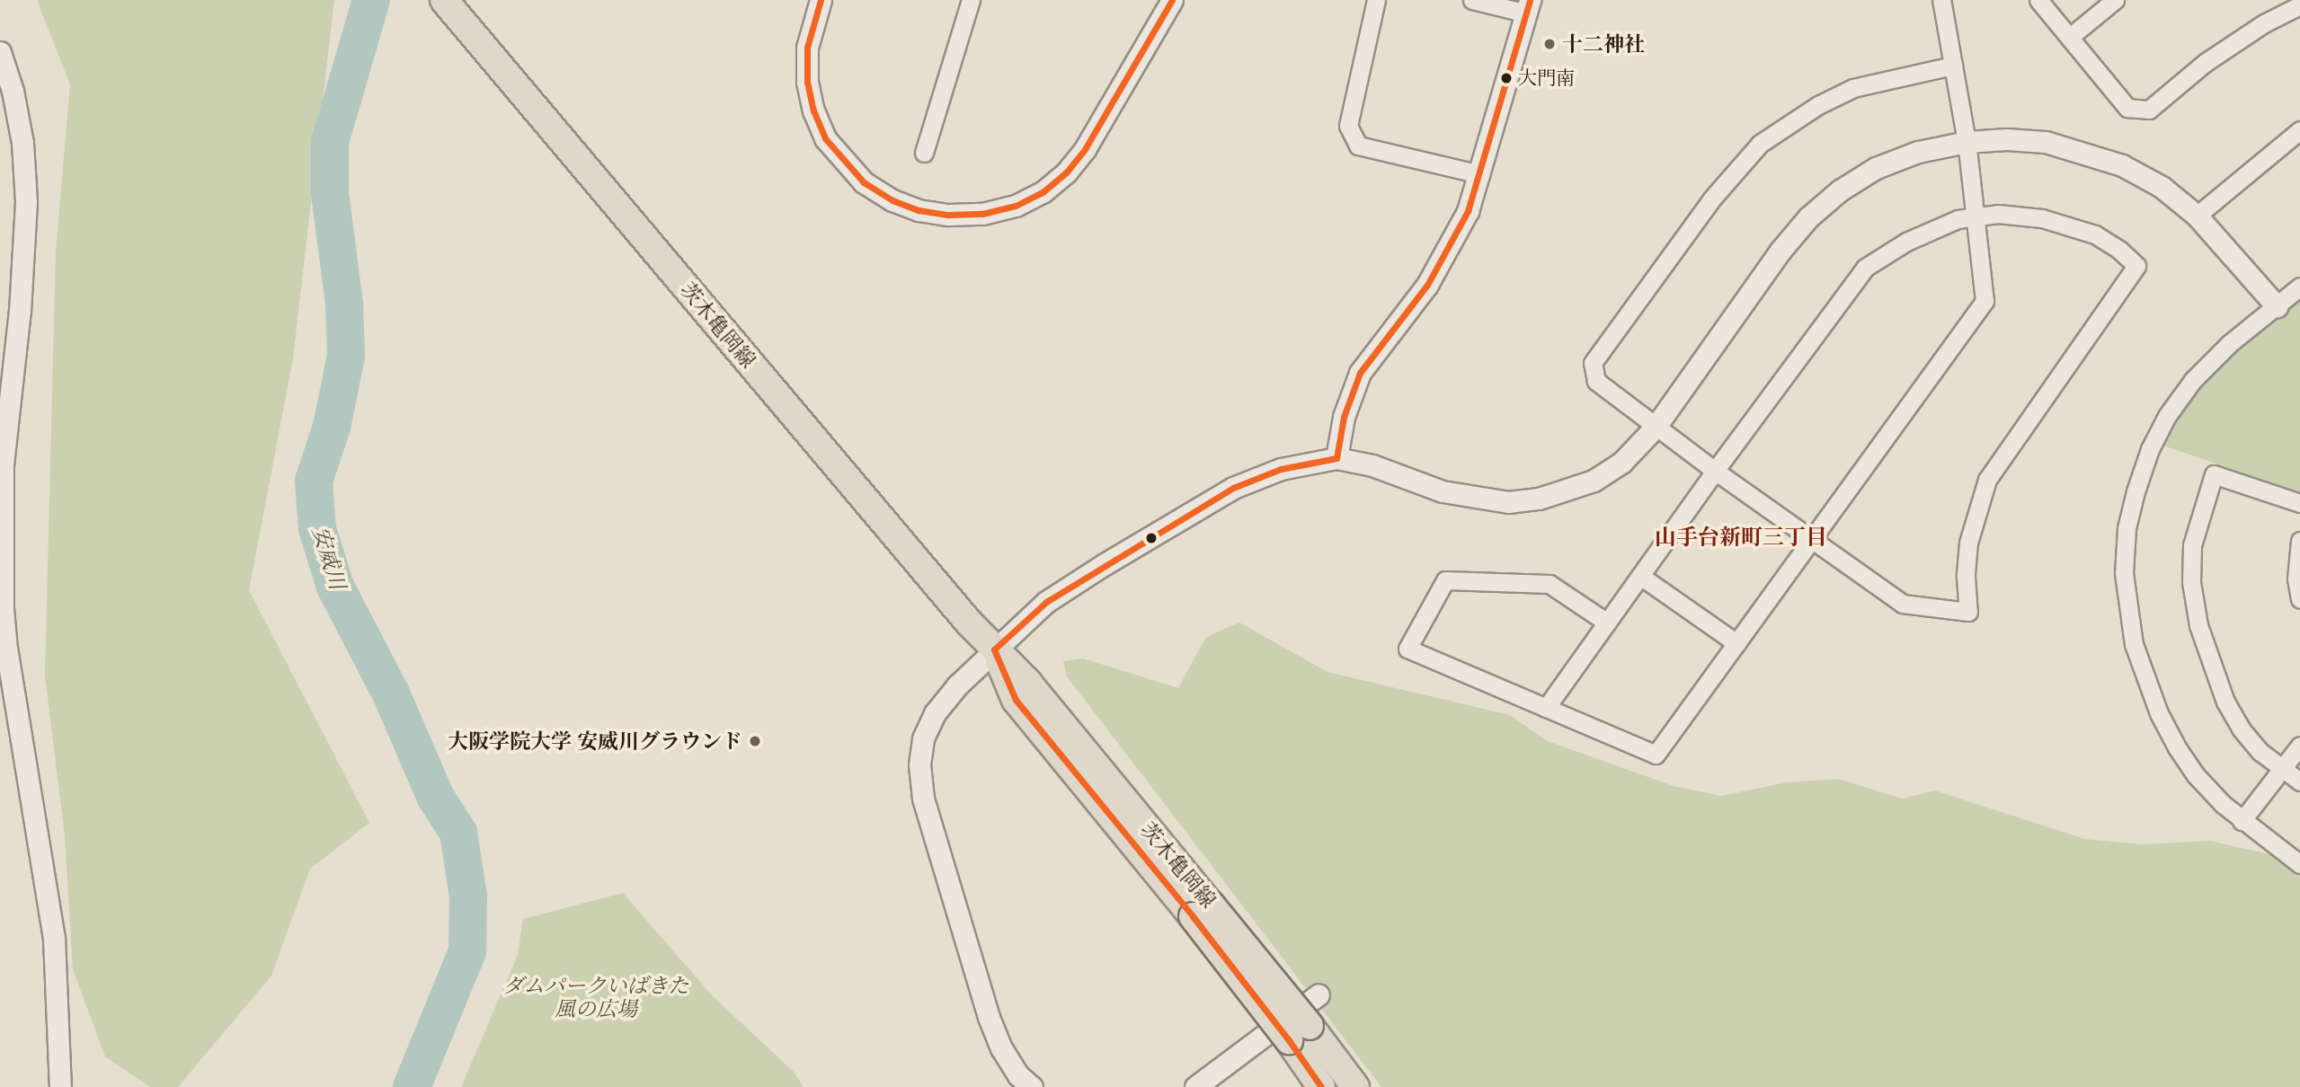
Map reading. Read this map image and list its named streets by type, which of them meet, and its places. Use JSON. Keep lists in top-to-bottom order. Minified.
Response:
{"streets":{"main road":["茨木亀岡線"]},"districts":["山手台新町三丁目"],"water":["安威川"],"parks":["ダムパークいばきた 風の広場"],"places":["十二神社","大門南","大阪学院大学 安威川グラウンド"]}
